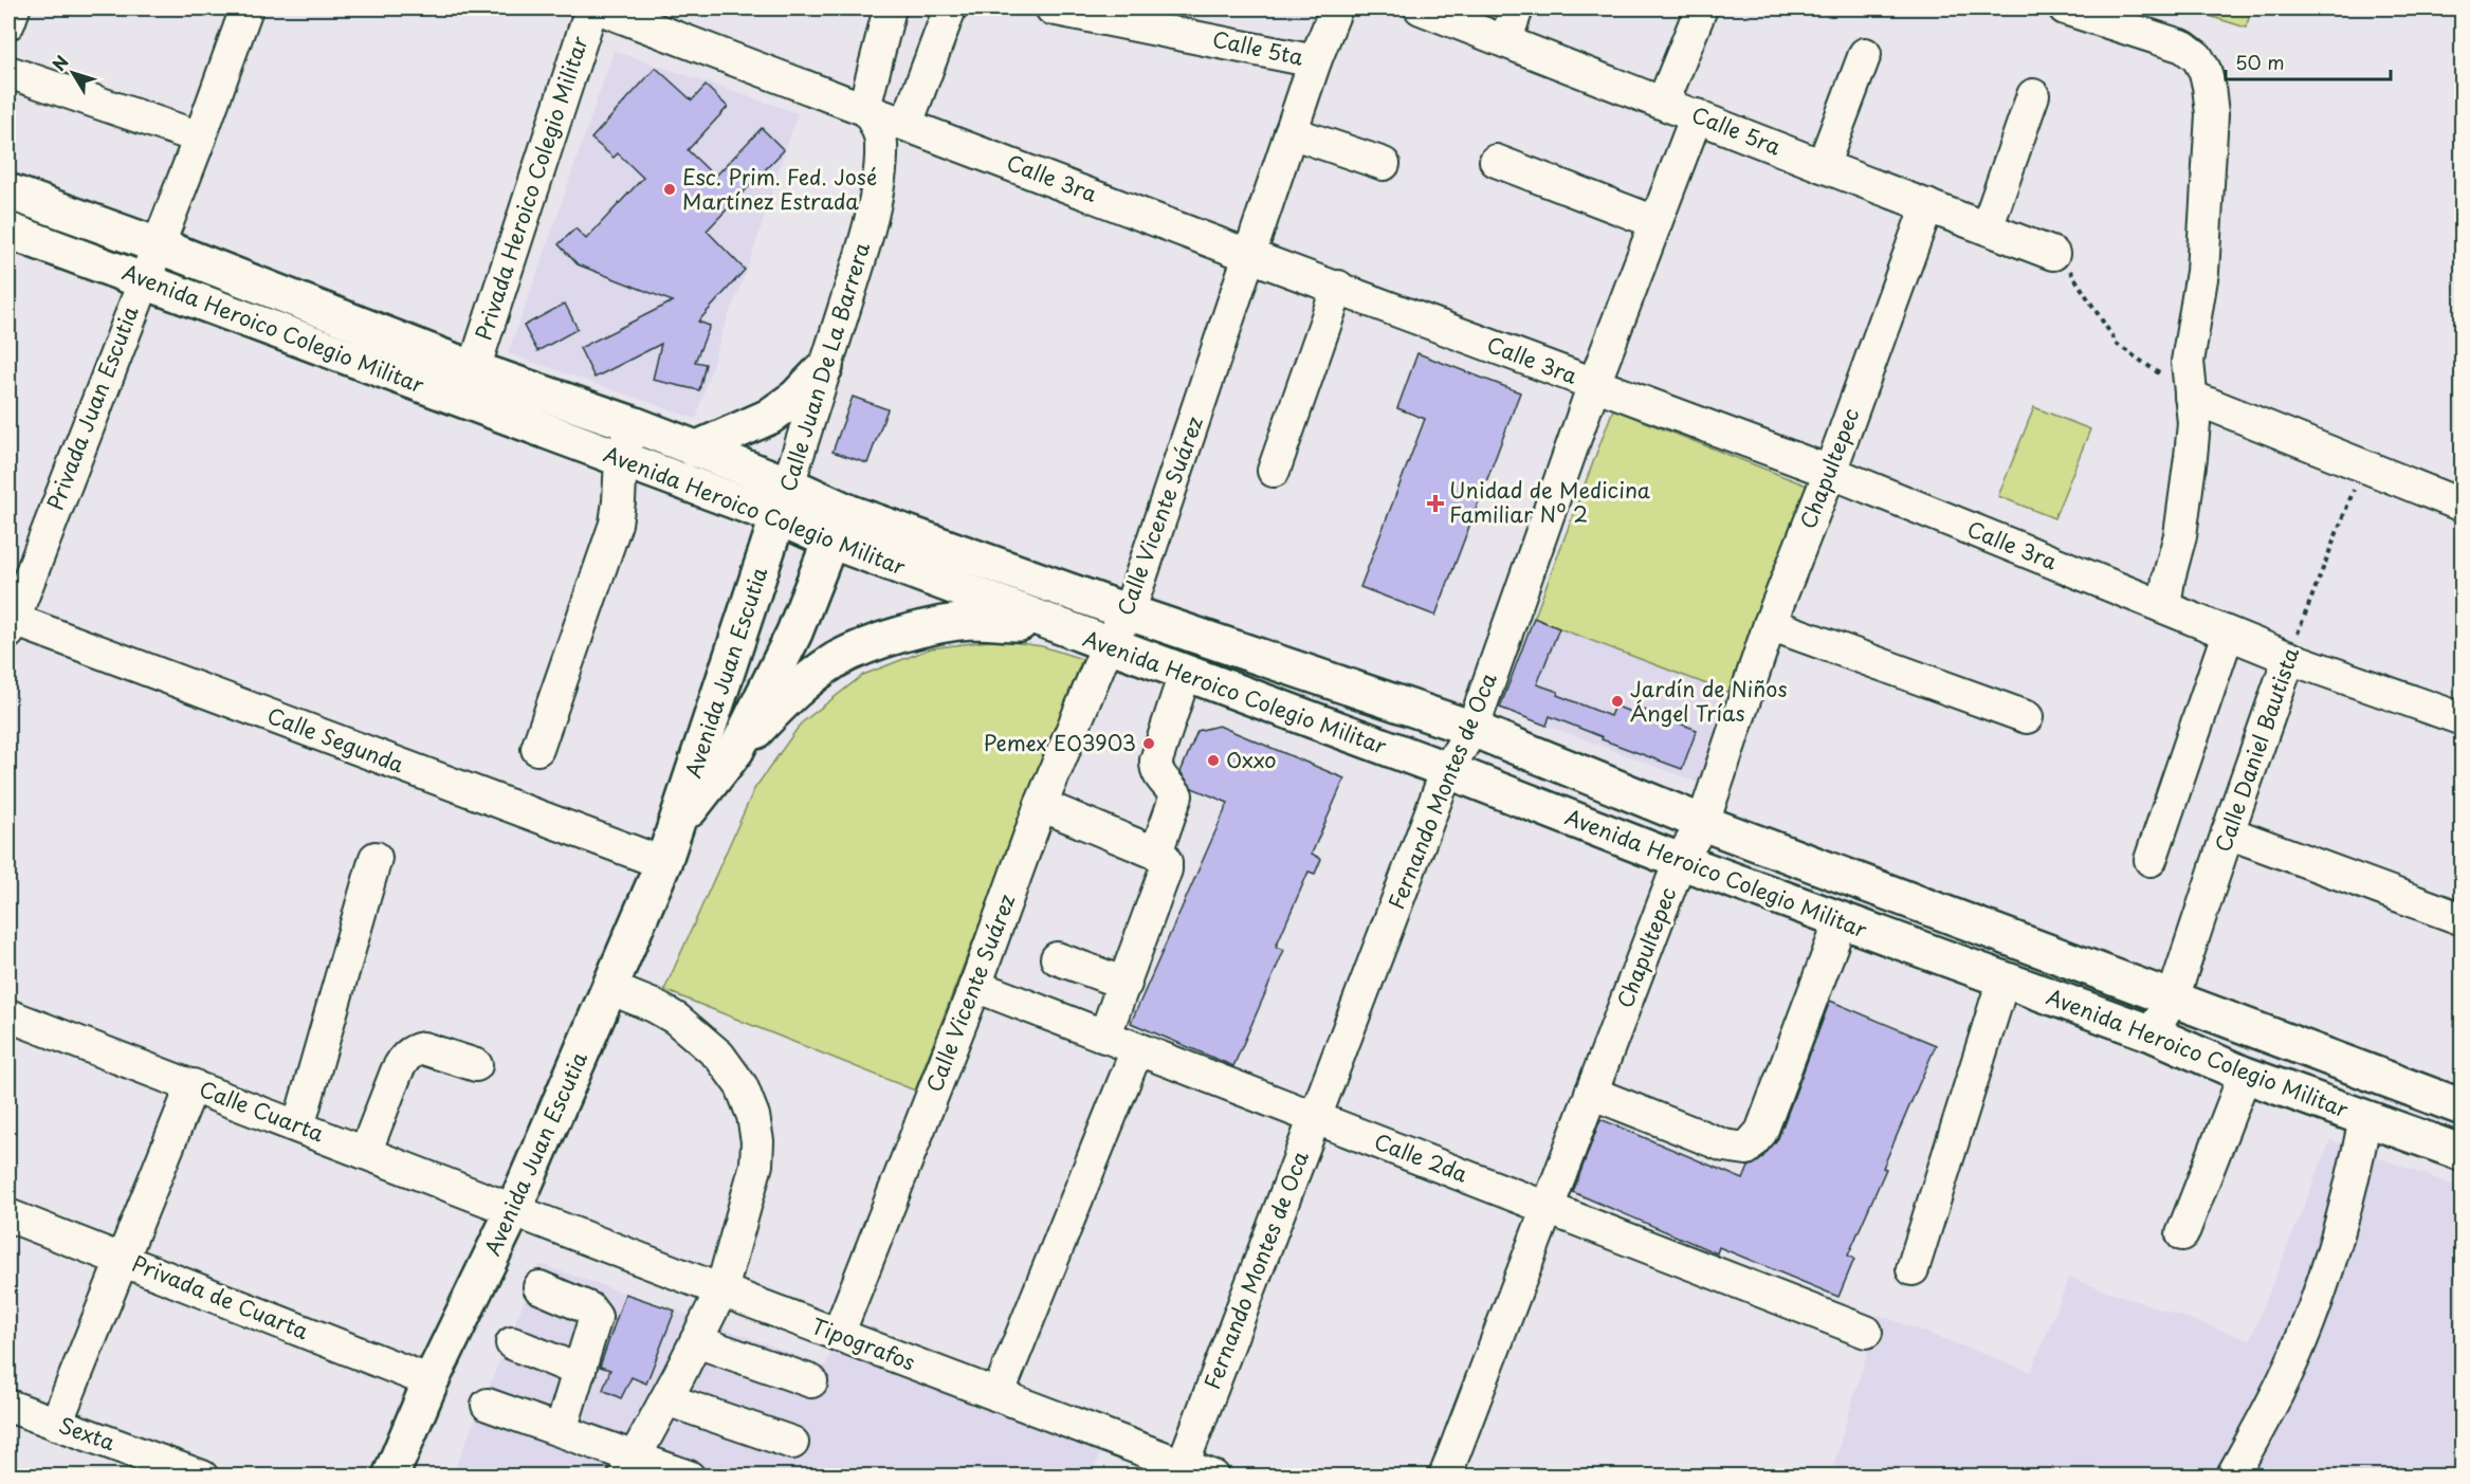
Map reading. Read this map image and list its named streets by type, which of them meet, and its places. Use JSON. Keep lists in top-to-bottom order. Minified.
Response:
{"streets":{"main road":["Avenida Heroico Colegio Militar","Calle Juan De La Barrera","Avenida Juan Escutia"],"street":["Calle 5ta","Calle 5ra","Calle 3ra","Privada Heroico Colegio Militar","Privada Juan Escutia","Chapultepec","Calle Vicente Suárez","Calle Segunda","Calle Daniel Bautista","Fernando Montes de Oca","Calle Cuarta","Calle 2da","Privada de Cuarta","Tipografos","Sexta"]},"crossings":[["Calle 5ta","Calle Vicente Suárez"],["Calle 5ra","Chapultepec"],["Calle 5ra","Fernando Montes de Oca"],["Calle 3ra","Calle Juan De La Barrera"],["Calle 3ra","Chapultepec"],["Calle 3ra","Calle Vicente Suárez"],["Calle 3ra","Calle Daniel Bautista"],["Calle 3ra","Fernando Montes de Oca"],["Privada Heroico Colegio Militar","Avenida Heroico Colegio Militar"],["Avenida Heroico Colegio Militar","Calle Juan De La Barrera"],["Avenida Heroico Colegio Militar","Privada Juan Escutia"],["Avenida Heroico Colegio Militar","Chapultepec"],["Avenida Heroico Colegio Militar","Calle Vicente Suárez"],["Avenida Heroico Colegio Militar","Avenida Juan Escutia"],["Avenida Heroico Colegio Militar","Calle Daniel Bautista"],["Avenida Heroico Colegio Militar","Fernando Montes de Oca"],["Calle Juan De La Barrera","Avenida Juan Escutia"],["Privada Juan Escutia","Calle Segunda"],["Chapultepec","Calle 2da"],["Calle Vicente Suárez","Calle 2da"],["Calle Vicente Suárez","Tipografos"],["Avenida Juan Escutia","Calle Segunda"],["Avenida Juan Escutia","Calle Cuarta"],["Avenida Juan Escutia","Privada de Cuarta"],["Avenida Juan Escutia","Tipografos"],["Fernando Montes de Oca","Calle 2da"],["Fernando Montes de Oca","Tipografos"],["Calle Cuarta","Tipografos"]],"places":{"other":["Esc. Prim. Fed. José Martínez Estrada","Jardín de Niños Ángel Trías","Pemex E03903","Oxxo"],"health":["Unidad de Medicina Familiar Nº 2"]},"scale_bar":"50 m","north":"top left"}
